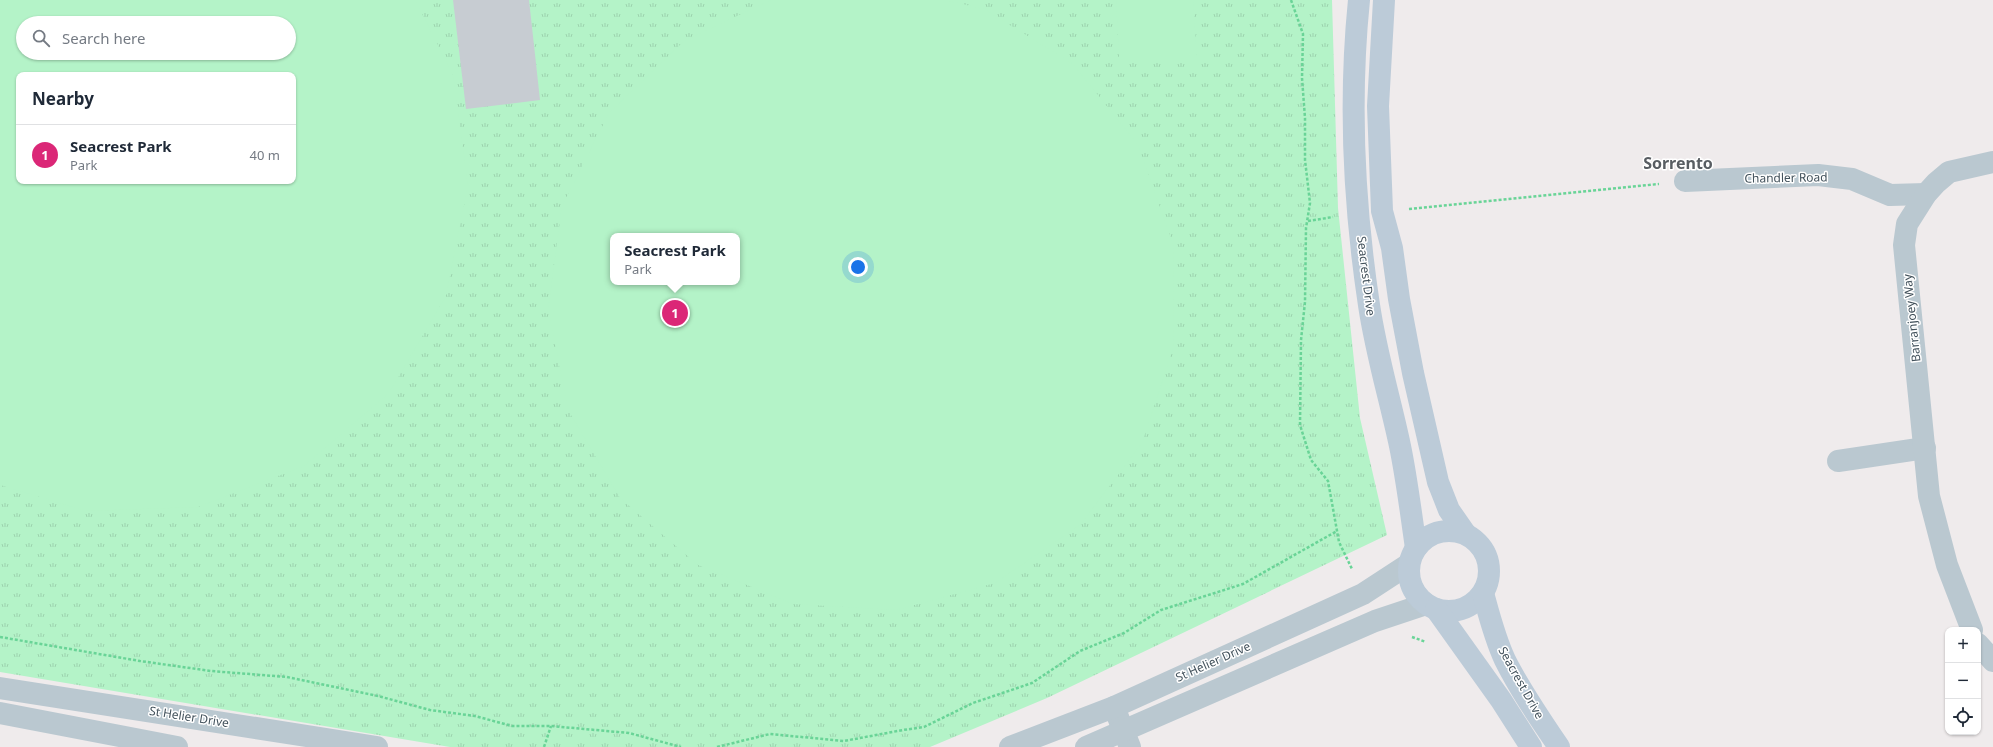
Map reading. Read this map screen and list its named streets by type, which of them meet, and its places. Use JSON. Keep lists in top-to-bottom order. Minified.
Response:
{"streets":{"main road":["Seacrest Drive"],"street":["Chandler Road","Barranjoey Way","St Helier Drive"]},"crossings":[["Chandler Road","Barranjoey Way"],["Seacrest Drive","St Helier Drive"]],"districts":["Sorrento"],"page":{"search":"Search here","heading":"Nearby","list":[{"mark":"1","name":"Seacrest Park","note":"Park","value":"40 m"}],"popup":["Seacrest Park","Park"],"pins":"1","map_buttons":["+","−"]}}
